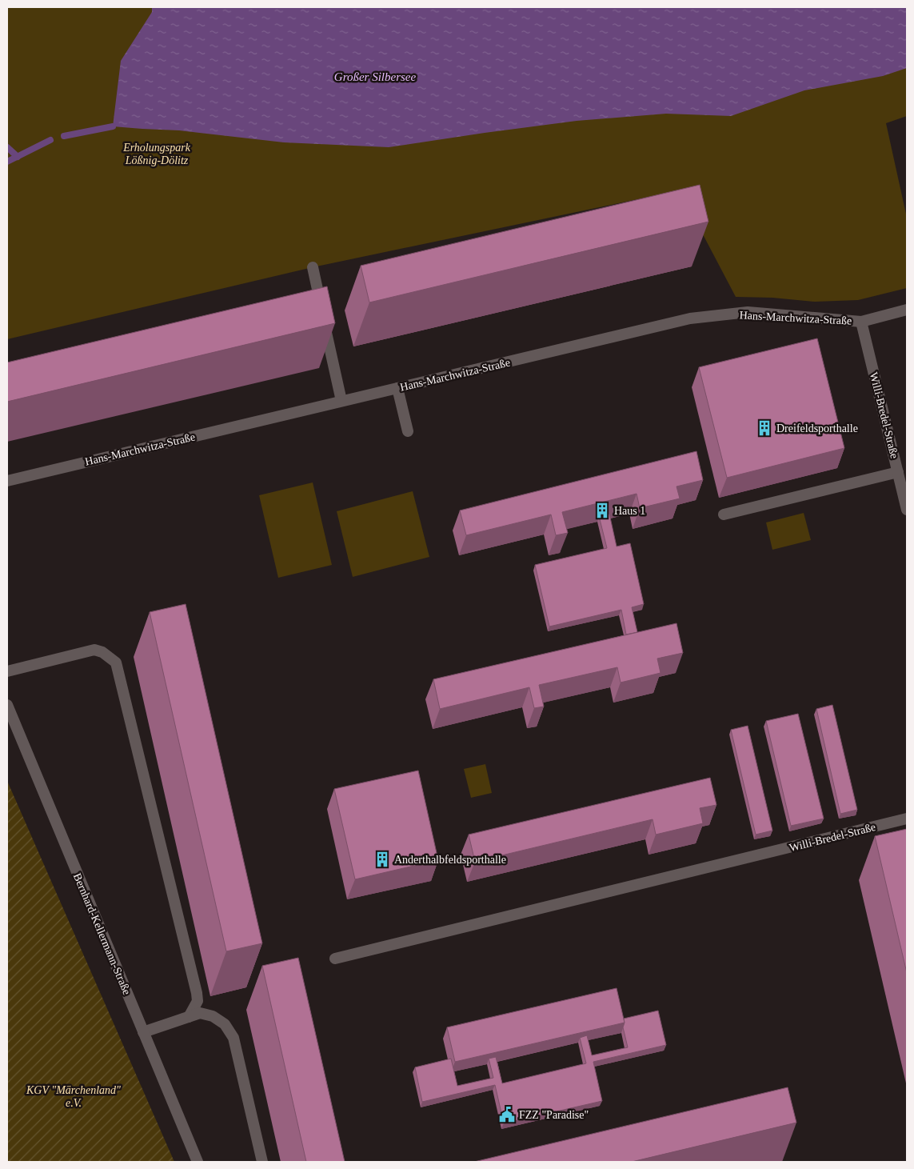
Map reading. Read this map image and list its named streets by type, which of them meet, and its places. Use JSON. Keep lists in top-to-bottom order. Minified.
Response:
{"streets":{"street":["Hans-Marchwitza-Straße","Willi-Bredel-Straße","Bernhard-Kellermann-Straße"]},"crossings":[["Hans-Marchwitza-Straße","Willi-Bredel-Straße"]],"water":["Großer Silbersee"],"parks":["Erholungspark Lößnig-Dölitz","KGV \"Märchenland\" e.V."],"places":{"building":["Dreifeldsporthalle","Haus 1","Anderthalbfeldsporthalle"],"public building":["FZZ \"Paradise\""]}}
